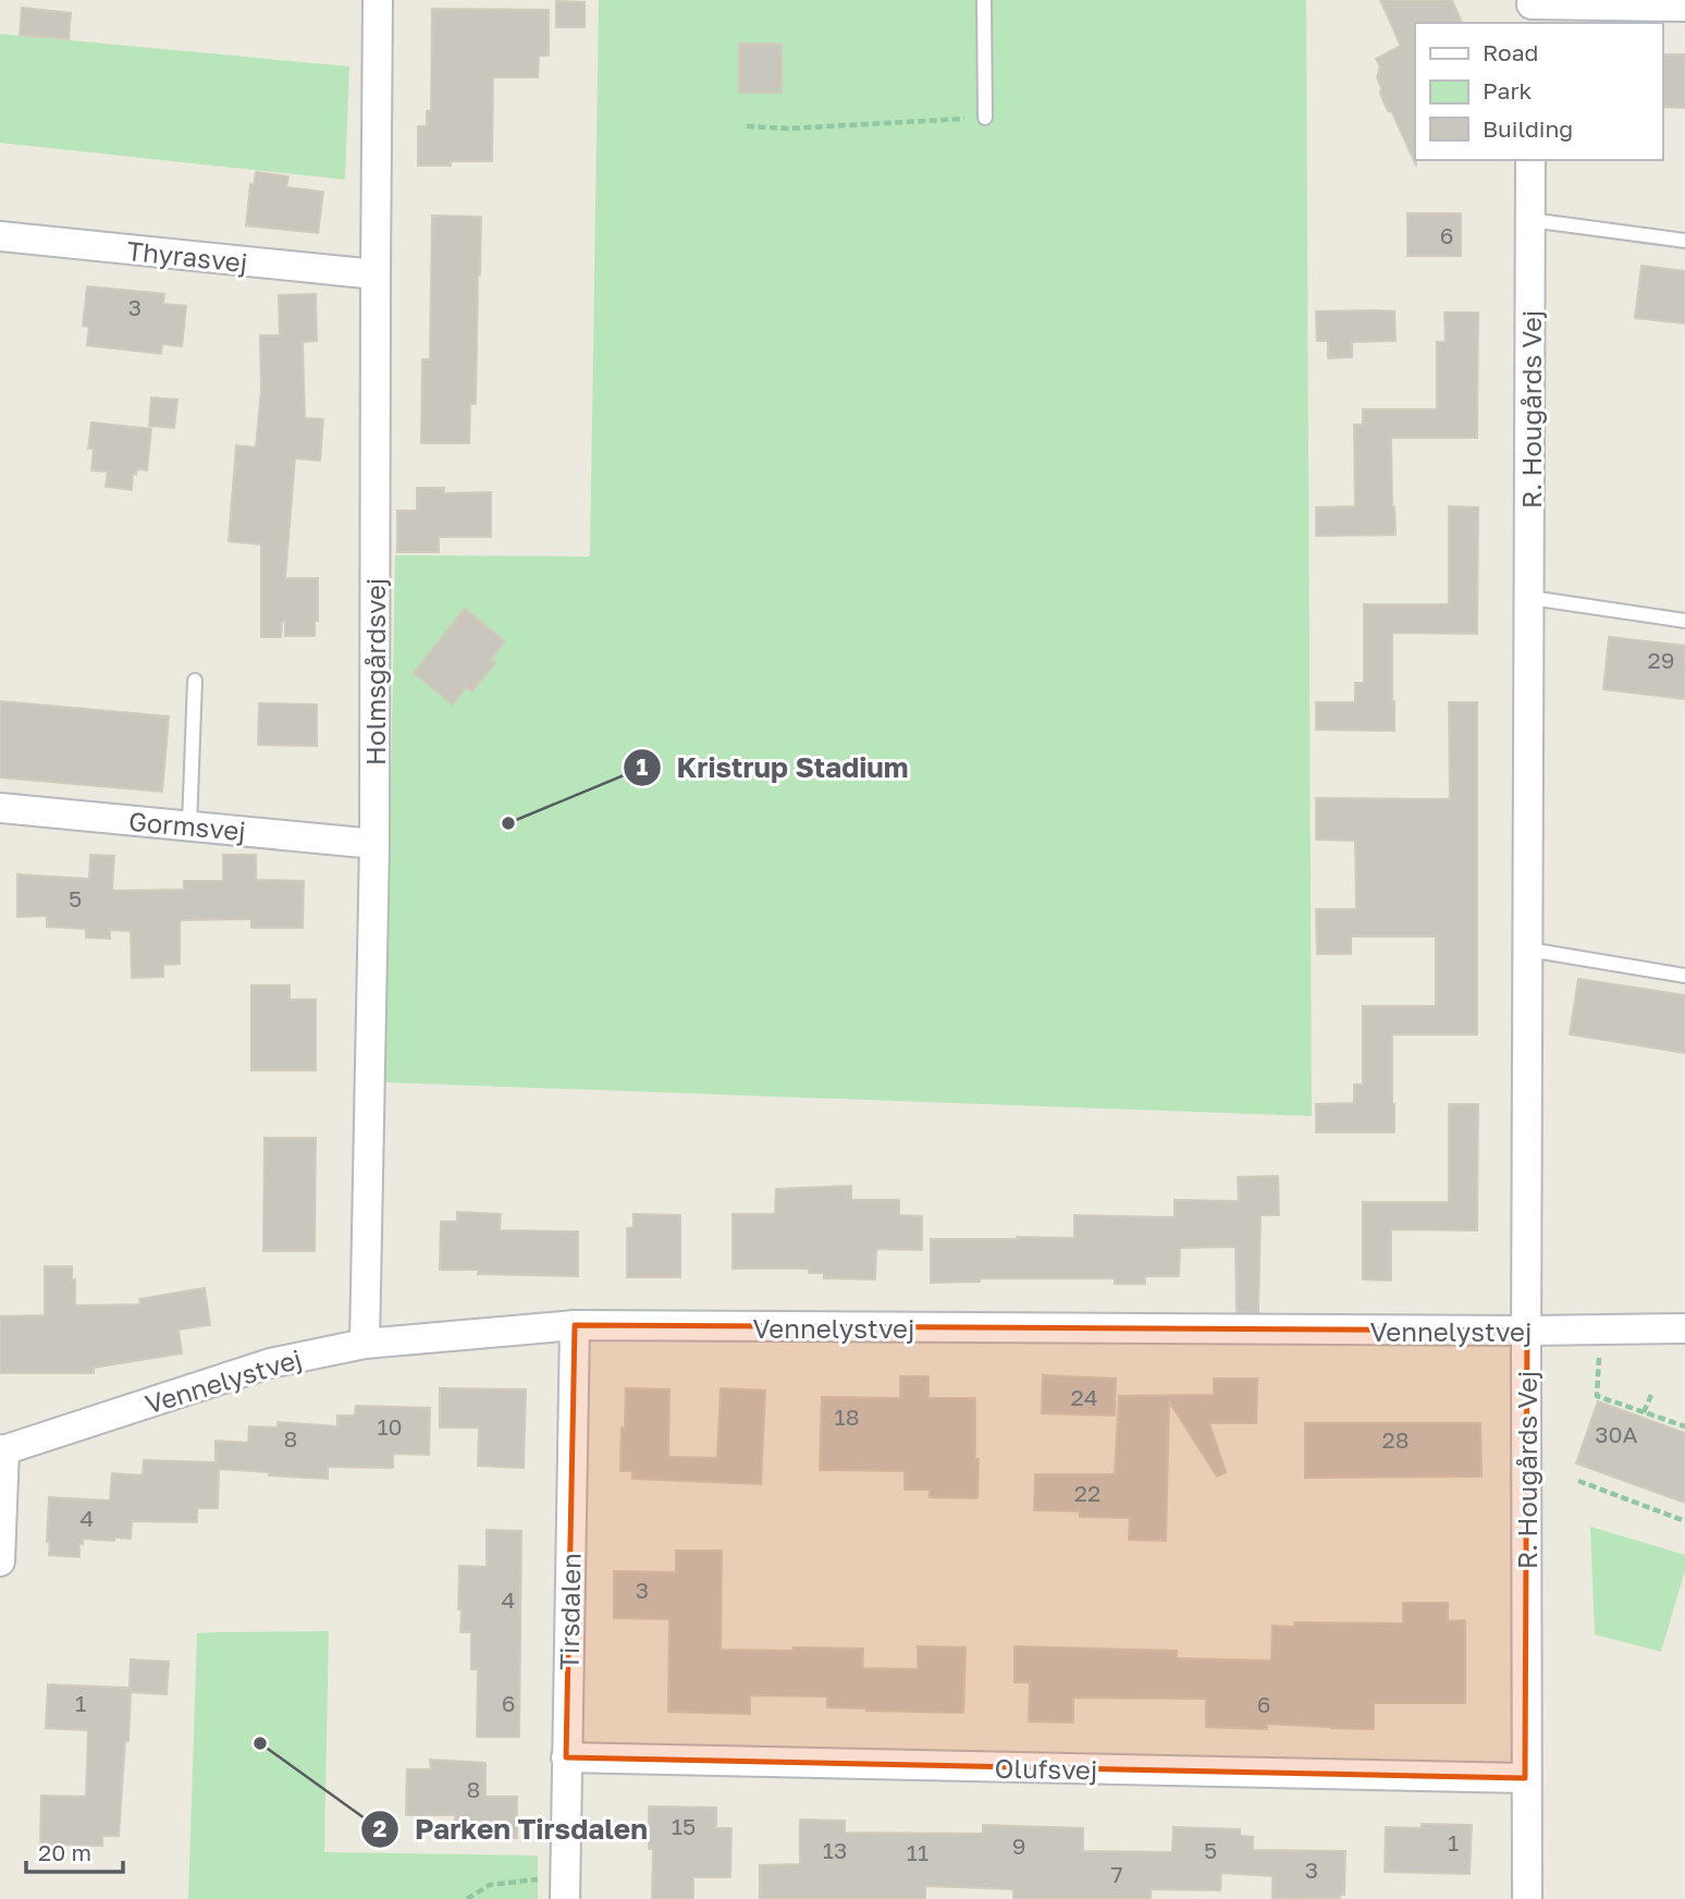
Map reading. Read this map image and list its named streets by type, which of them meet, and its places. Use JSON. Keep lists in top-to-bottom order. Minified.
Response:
{"streets":{"street":["Thyrasvej","R. Hougårds Vej","Holmsgårdsvej","Gormsvej","Vennelystvej","Tirsdalen","Olufsvej"]},"crossings":[["Thyrasvej","Holmsgårdsvej"],["R. Hougårds Vej","Vennelystvej"],["R. Hougårds Vej","Olufsvej"],["Holmsgårdsvej","Gormsvej"],["Holmsgårdsvej","Vennelystvej"],["Vennelystvej","Tirsdalen"],["Tirsdalen","Olufsvej"]],"places":["Kristrup Stadium","Parken Tirsdalen"],"house_numbers":["6","3","29","5","24","18","10","30A","8","28","22","4","3","4","1","6","6","8","15","1","9","13","5","11","3","7"],"legend":["Road","Park","Building"],"scale_bar":"20 m"}
